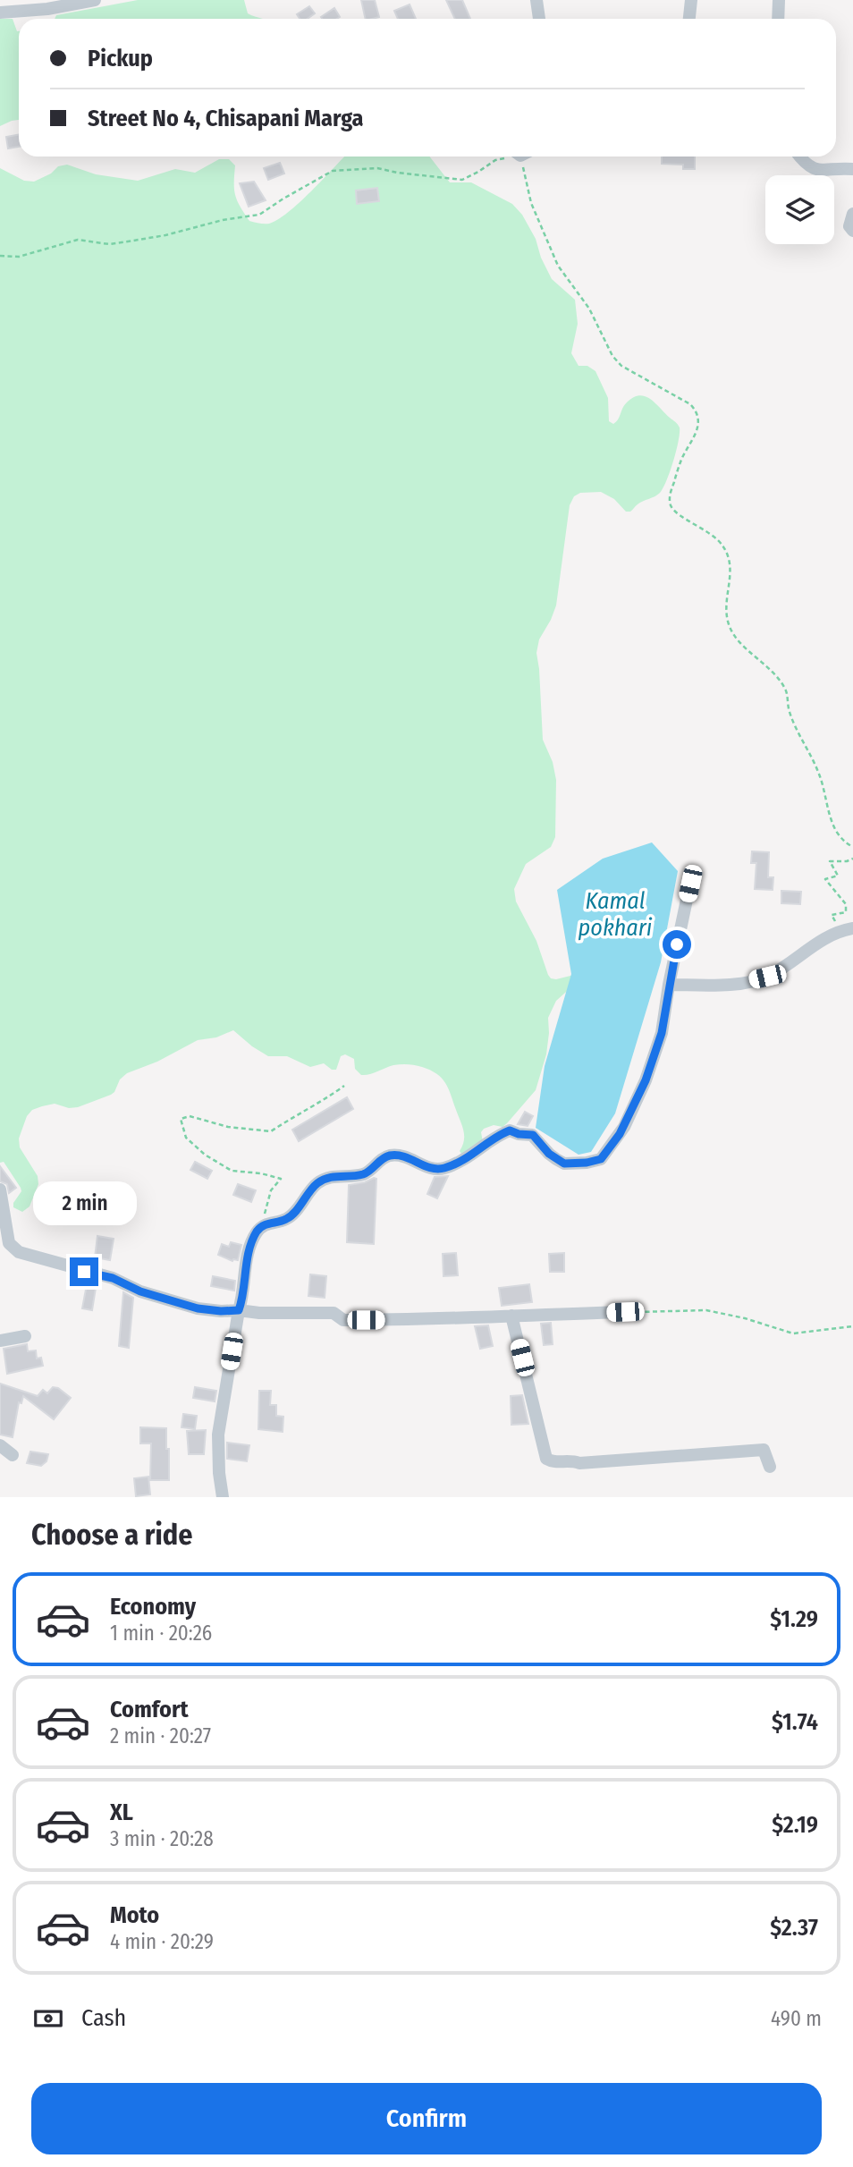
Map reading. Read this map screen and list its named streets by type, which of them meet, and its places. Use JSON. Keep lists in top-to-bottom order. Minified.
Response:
{"water":["Kamal pokhari"],"page":{"banner":["Pickup","Street No 4, Chisapani Marga"],"bubble":"2 min","heading":"Choose a ride","list":[{"name":"Economy","note":"1 min · 20:26","value":"$1.29"},{"name":"Comfort","note":"2 min · 20:27","value":"$1.74"},{"name":"XL","note":"3 min · 20:28","value":"$2.19"},{"name":"Moto","note":"4 min · 20:29","value":"$2.37"}],"pay":["Cash","490 m"],"buttons":"Confirm"}}
